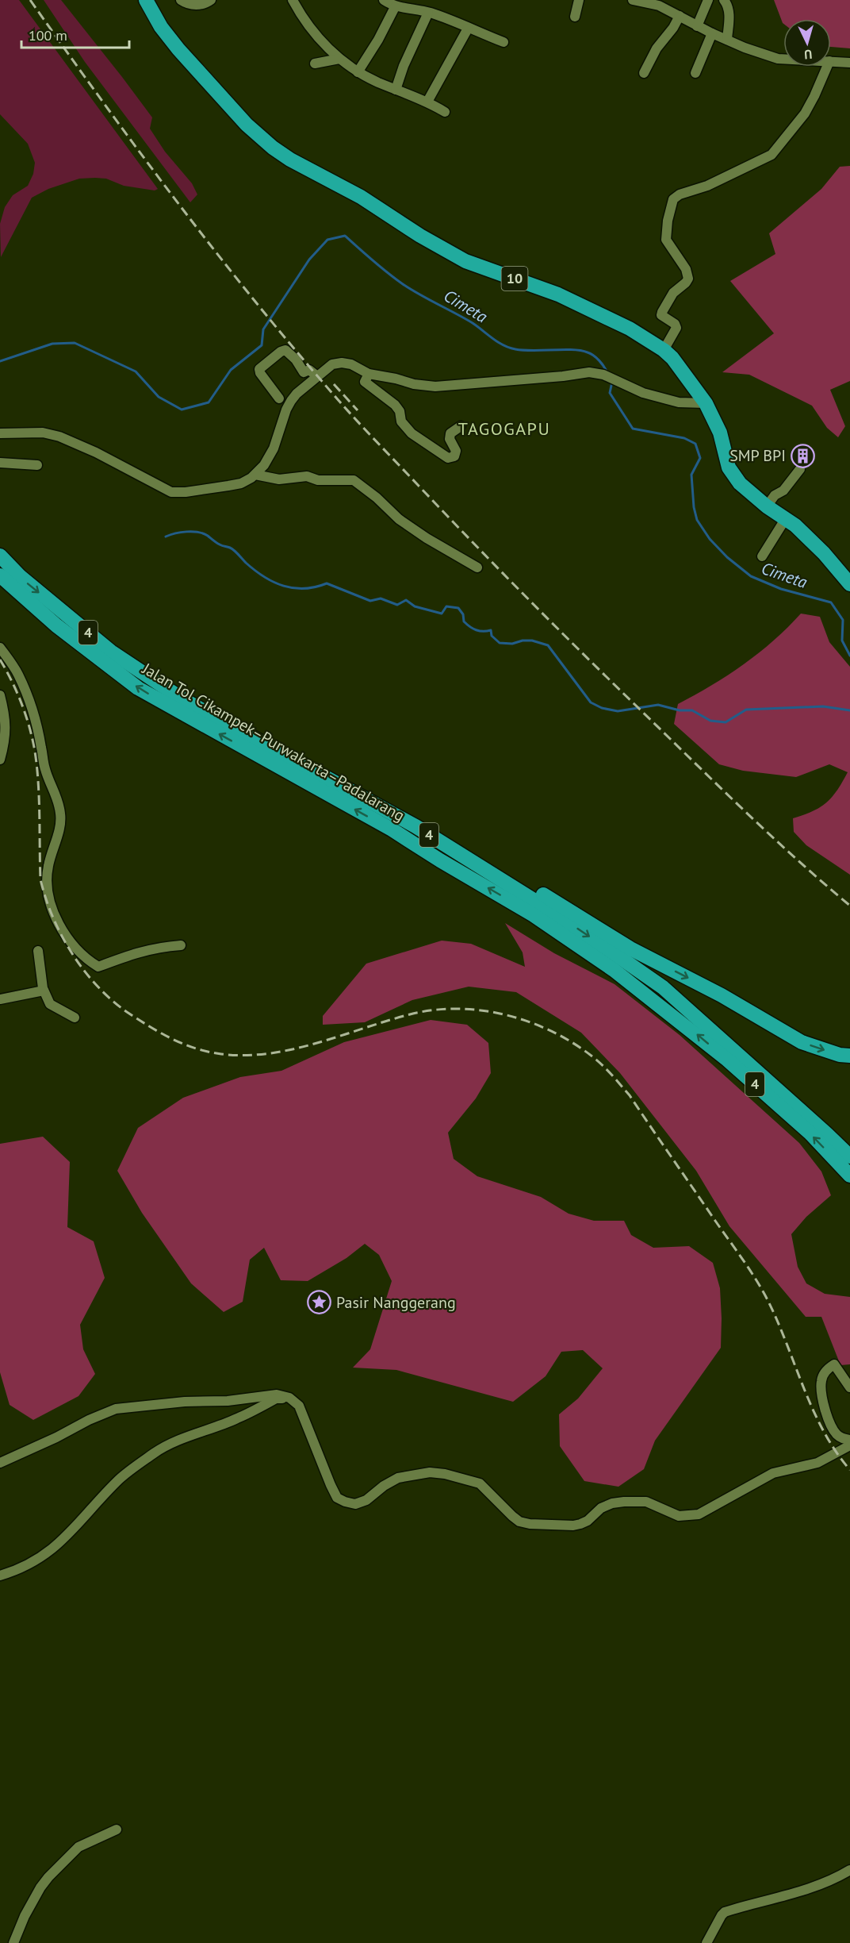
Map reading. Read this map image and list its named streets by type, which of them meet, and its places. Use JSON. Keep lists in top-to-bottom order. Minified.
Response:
{"streets":{"highway":["10","4","Jalan Tol Cikampek–Purwakarta–Padalarang"]},"districts":["TAGOGAPU"],"water":["Cimeta"],"places":{"building":["SMP BPI"],"place":["Pasir Nanggerang"]},"scale_bar":"100 m","north":"bottom"}
